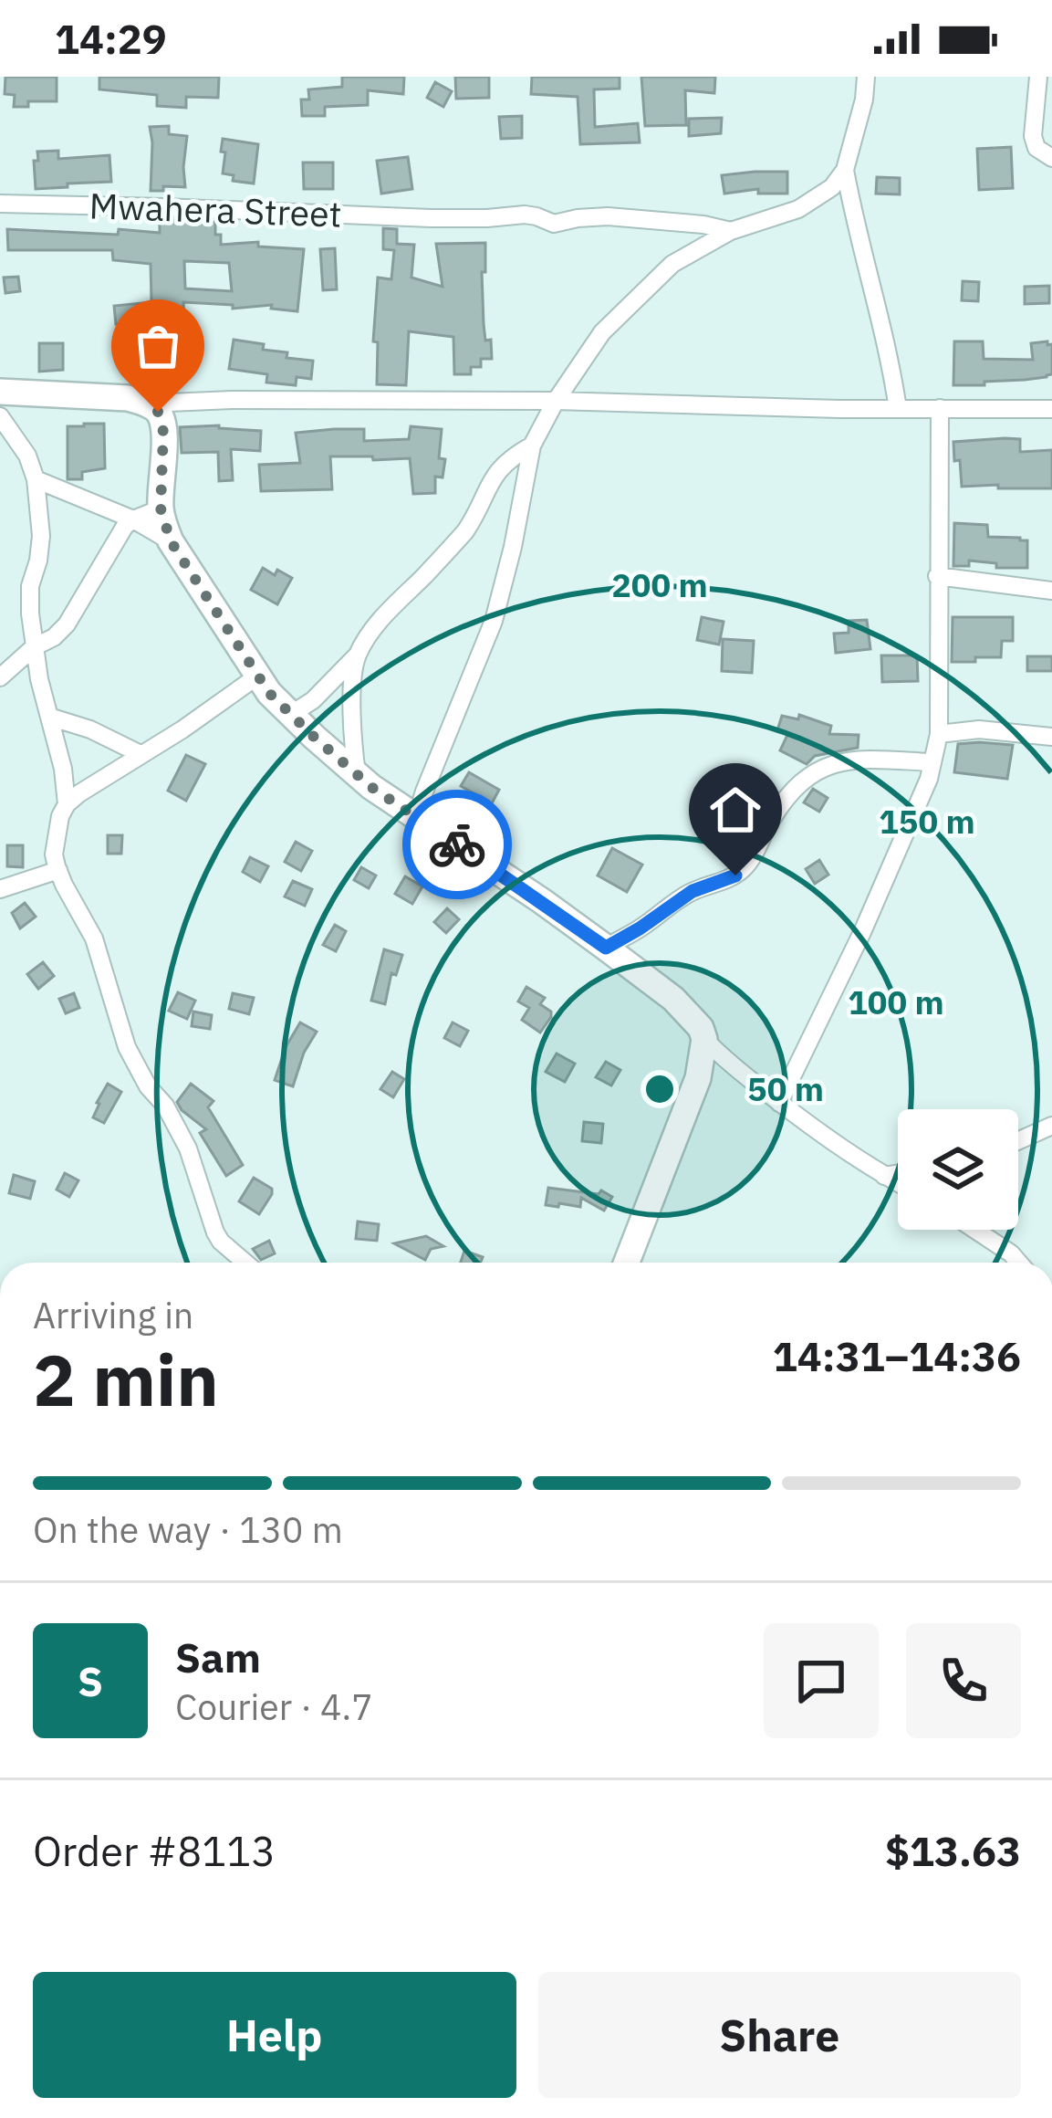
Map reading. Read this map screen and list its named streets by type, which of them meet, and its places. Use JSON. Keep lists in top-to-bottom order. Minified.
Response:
{"streets":{"street":["Mwahera Street"]},"page":{"status":"14:29","heading":["2 min","Arriving in","14:31–14:36"],"panel":["Sam","Courier · 4.7","Order #8113","$13.63"],"bar":"On the way · 130 m","round":"S","buttons":["Help","Share"]},"rings":["200 m","150 m","100 m","50 m"]}
